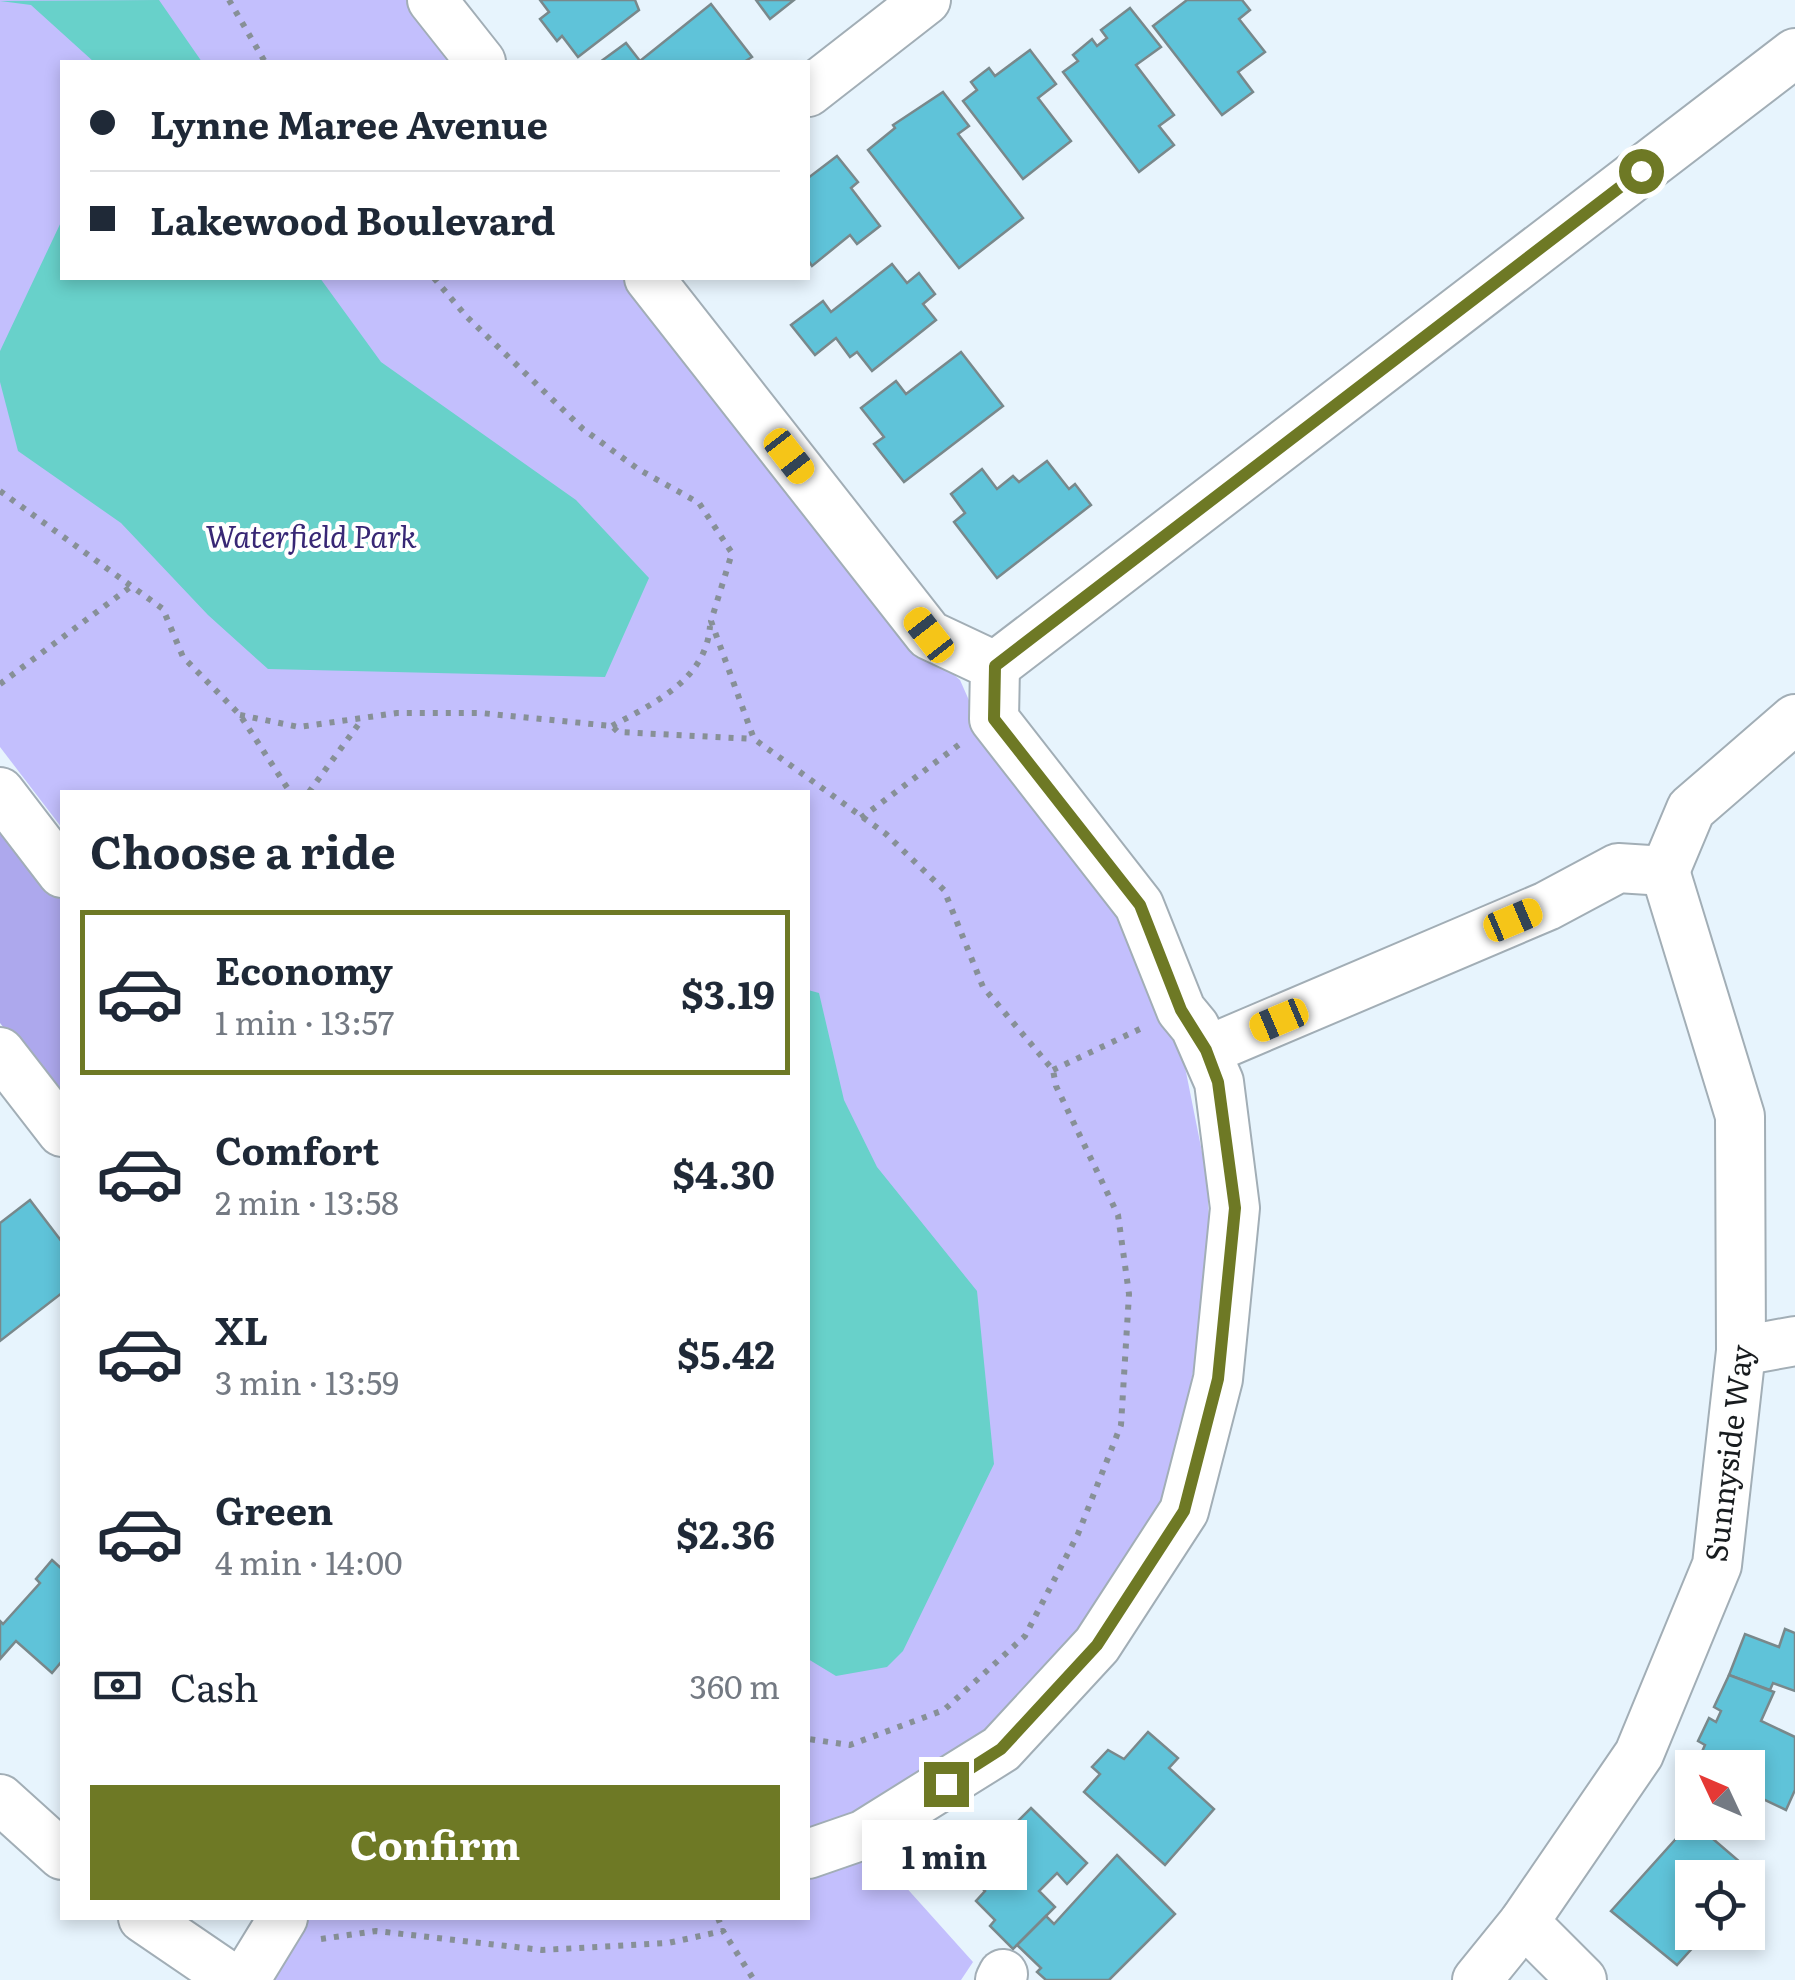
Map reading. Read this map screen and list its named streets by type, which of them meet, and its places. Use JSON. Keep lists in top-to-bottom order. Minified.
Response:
{"streets":{"street":["Sunnyside Way"]},"parks":["Waterfield Park"],"north":"top left","page":{"banner":["Lynne Maree Avenue","Lakewood Boulevard"],"heading":"Choose a ride","list":[{"name":"Economy","note":"1 min · 13:57","value":"$3.19"},{"name":"Comfort","note":"2 min · 13:58","value":"$4.30"},{"name":"XL","note":"3 min · 13:59","value":"$5.42"},{"name":"Green","note":"4 min · 14:00","value":"$2.36"}],"pay":["Cash","360 m"],"buttons":"Confirm","bubble":"1 min"}}
